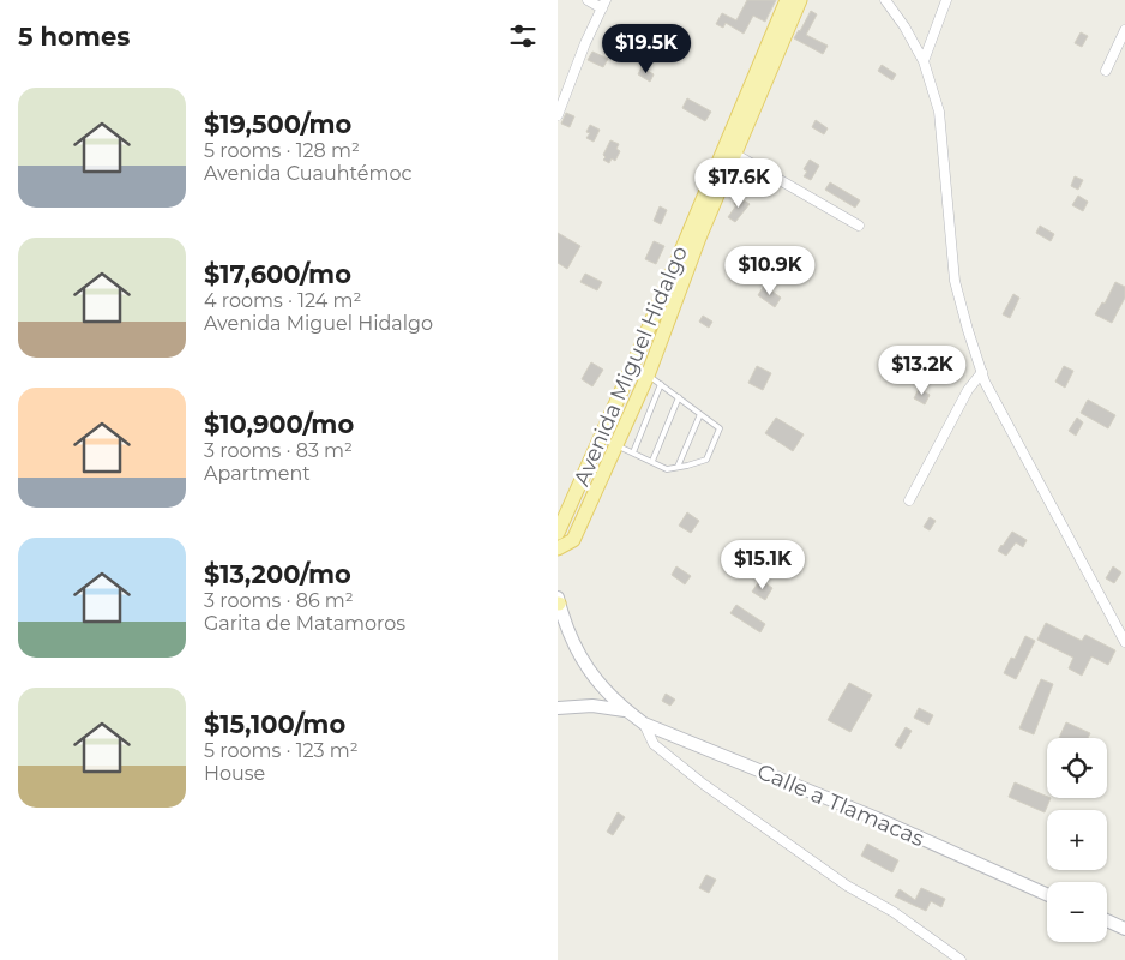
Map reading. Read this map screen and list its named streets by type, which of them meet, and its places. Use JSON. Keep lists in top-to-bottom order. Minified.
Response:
{"streets":{"main road":["Avenida Miguel Hidalgo","Calle a Tlamacas"]},"page":{"heading":"5 homes","price":["$19.5K","$17.6K","$10.9K","$13.2K","$15.1K"],"list":[{"name":"$19,500/mo","note":"5 rooms · 128 m² · Avenida Cuauhtémoc"},{"name":"$17,600/mo","note":"4 rooms · 124 m² · Avenida Miguel Hidalgo"},{"name":"$10,900/mo","note":"3 rooms · 83 m² · Apartment"},{"name":"$13,200/mo","note":"3 rooms · 86 m² · Garita de Matamoros"},{"name":"$15,100/mo","note":"5 rooms · 123 m² · House"}],"map_buttons":["+","−"]}}
